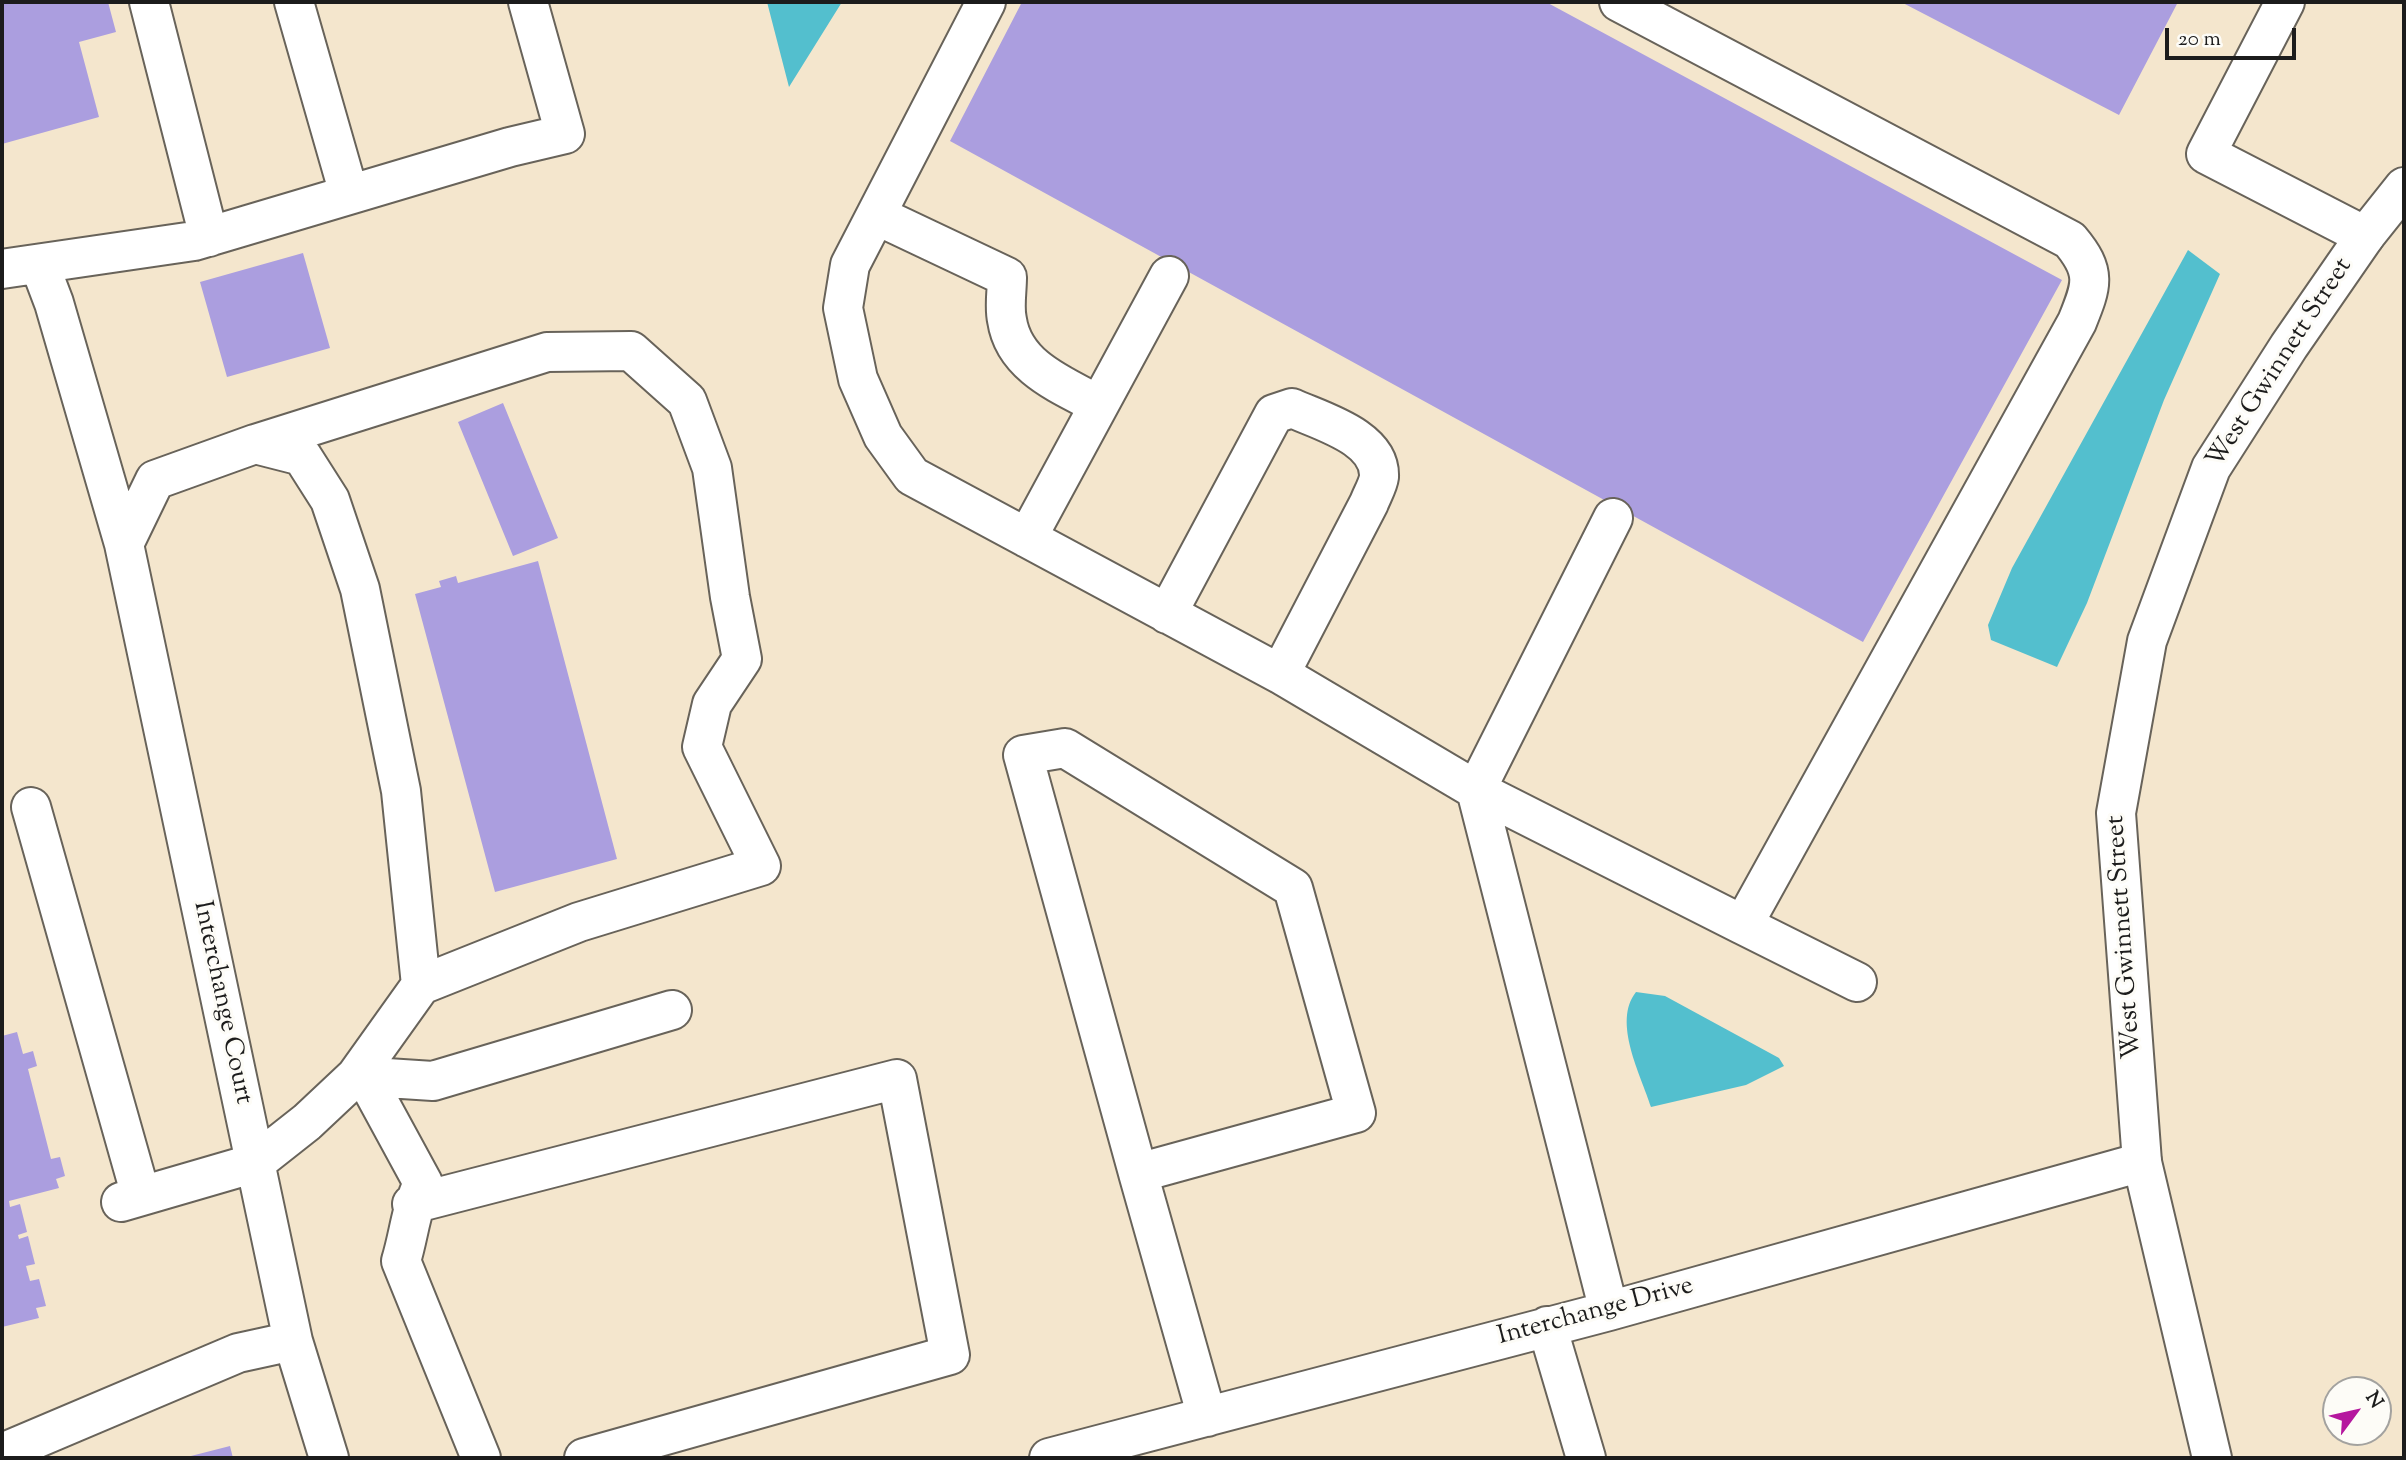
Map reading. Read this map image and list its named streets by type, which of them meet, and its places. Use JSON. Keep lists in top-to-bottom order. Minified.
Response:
{"streets":{"street":["West Gwinnett Street","Interchange Court","Interchange Drive"]},"crossings":[["West Gwinnett Street","Interchange Drive"]],"scale_bar":"20 m","north":"top right"}
